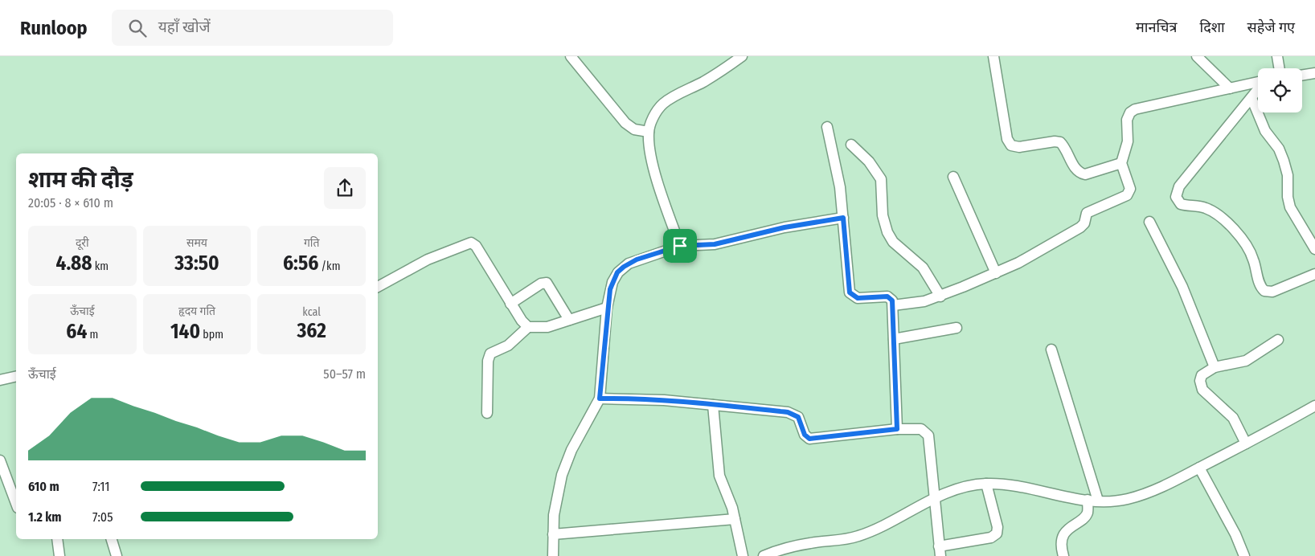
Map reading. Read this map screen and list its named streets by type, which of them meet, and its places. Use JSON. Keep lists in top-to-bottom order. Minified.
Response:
{"page":{"header":"Runloop","search":"यहाँ खोजें","nav":["मानचित्र","दिशा","सहेजे गए"],"heading":["शाम की दौड़","20:05 · 8 × 610 m"],"stats":[["दूरी","4.88 km"],["समय","33:50"],["गति","6:56 /km"],["ऊँचाई","64 m"],["हृदय गति","140 bpm"],["kcal","362"]],"chart":["ऊँचाई","50–57 m"],"list":[{"name":"610 m","note":"7:11"},{"name":"1.2 km","note":"7:05"}]}}
